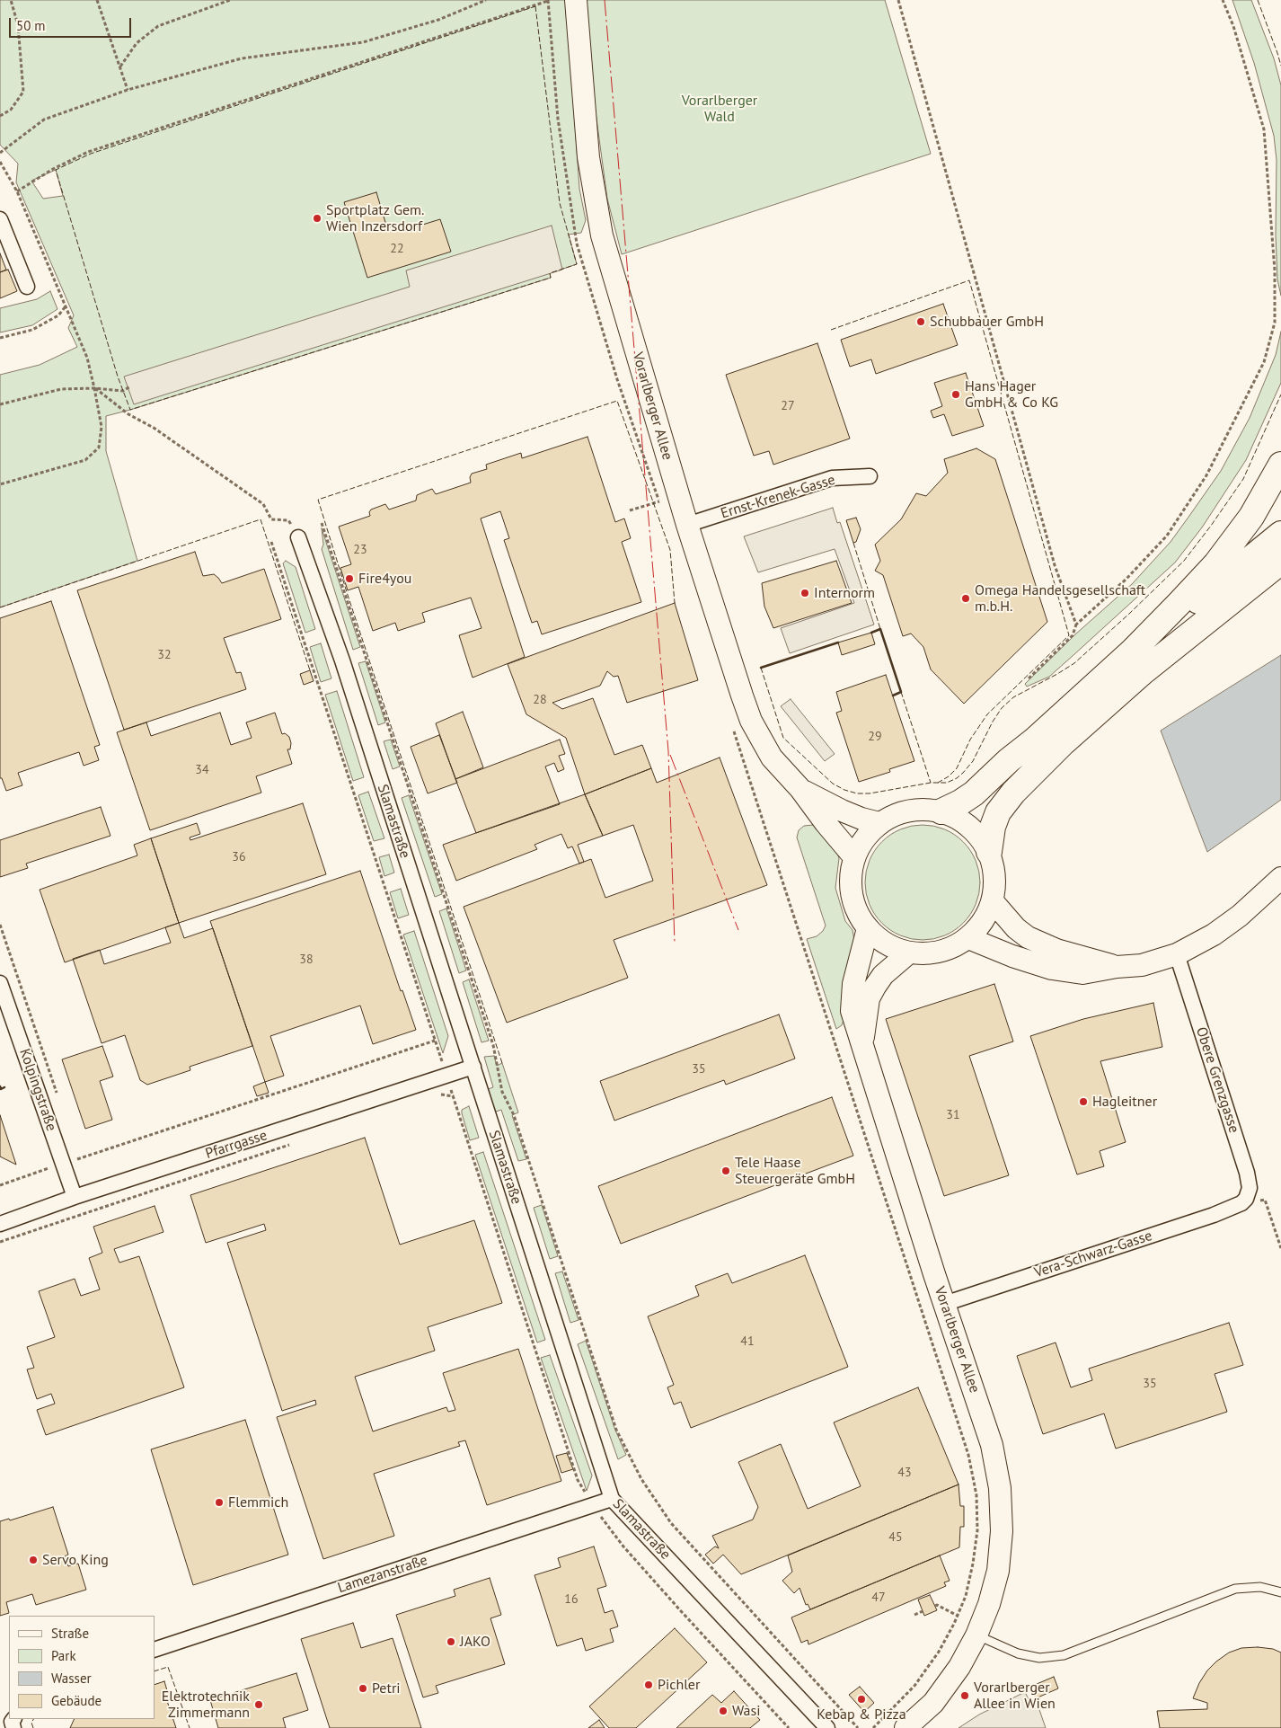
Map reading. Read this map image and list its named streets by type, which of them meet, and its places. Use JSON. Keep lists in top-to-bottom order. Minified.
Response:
{"streets":{"main road":["Vorarlberger Allee"],"street":["Ernst-Krenek-Gasse","Slamastraße","Obere Grenzgasse","Kolpingstraße","Pfarrgasse","Vera-Schwarz-Gasse","Lamezanstraße"]},"crossings":[["Vorarlberger Allee","Ernst-Krenek-Gasse"],["Vorarlberger Allee","Vera-Schwarz-Gasse"],["Slamastraße","Pfarrgasse"],["Slamastraße","Lamezanstraße"],["Obere Grenzgasse","Vera-Schwarz-Gasse"],["Kolpingstraße","Pfarrgasse"]],"parks":["Vorarlberger Wald"],"places":["Sportplatz Gem. Wien Inzersdorf","Schubbauer GmbH","Hans Hager GmbH & Co KG","Fire4you","Internorm","Omega Handelsgesellschaft m.b.H.","Hagleitner","Tele Haase Steuergeräte GmbH","Flemmich","Servo King","JAKO","Pichler","Petri","Vorarlberger Allee in Wien","Kebap & Pizza","Elektrotechnik Zimmermann","Wasi"],"house_numbers":["22","27","23","32","28","29","34","36","38","35","31","41","35","43","45","47","16"],"legend":["Straße","Park","Wasser","Gebäude"],"scale_bar":"50 m"}
